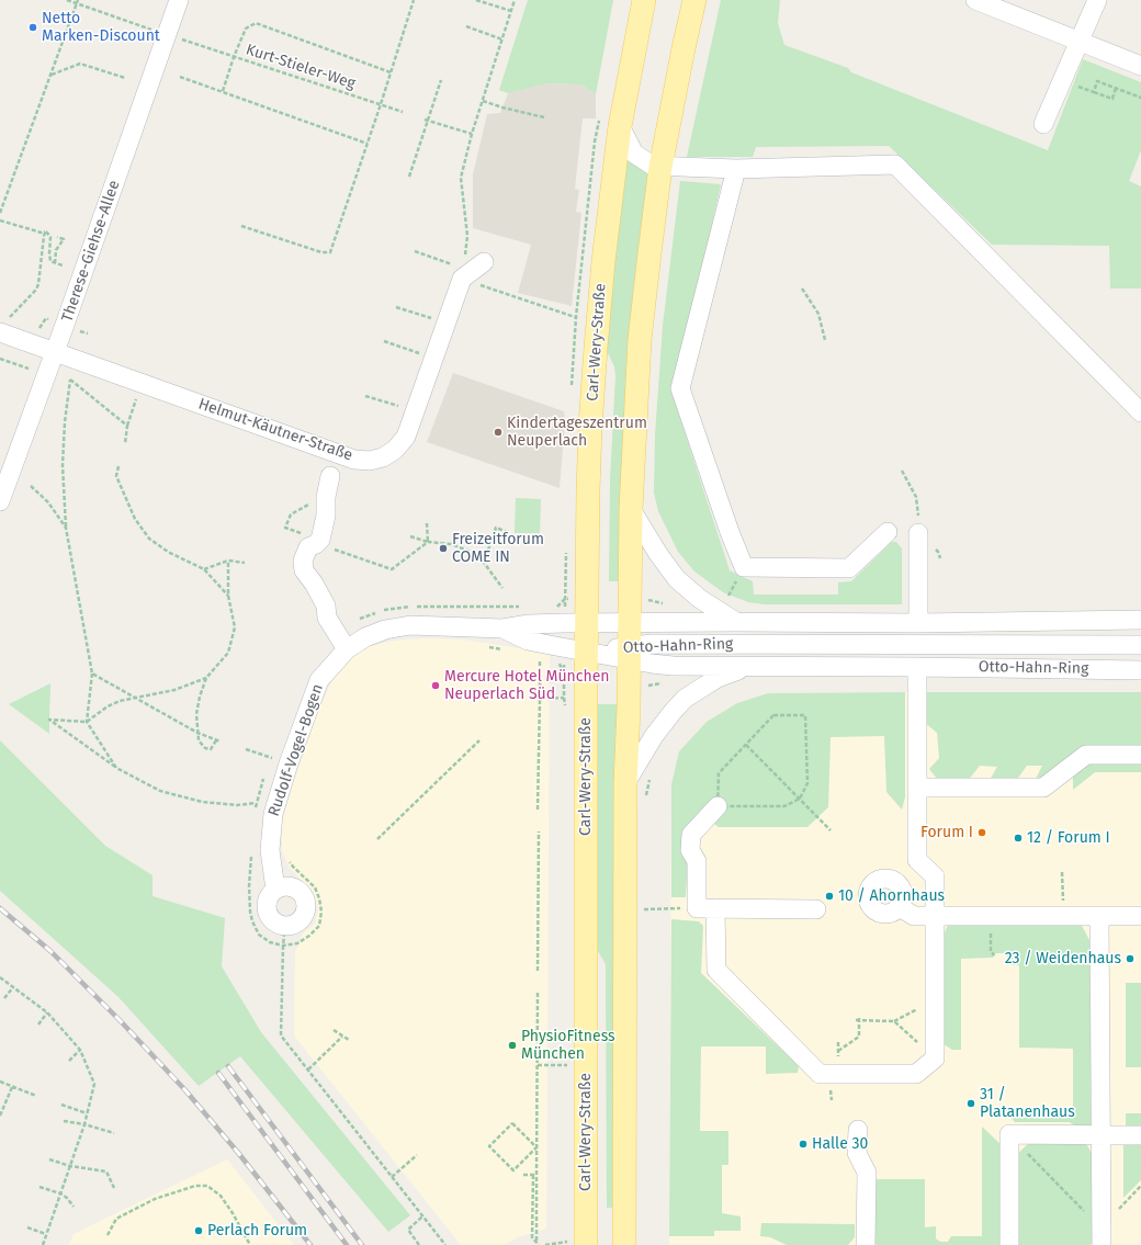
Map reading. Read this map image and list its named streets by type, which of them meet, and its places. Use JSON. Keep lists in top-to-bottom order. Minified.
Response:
{"streets":{"main road":["Carl-Wery-Straße"],"street":["Therese-Giehse-Allee","Helmut-Käutner-Straße","Otto-Hahn-Ring","Rudolf-Vogel-Bogen"],"path":["Kurt-Stieler-Weg"]},"crossings":[["Therese-Giehse-Allee","Helmut-Käutner-Straße"],["Carl-Wery-Straße","Otto-Hahn-Ring"],["Carl-Wery-Straße","Rudolf-Vogel-Bogen"],["Otto-Hahn-Ring","Rudolf-Vogel-Bogen"]],"places":["Netto Marken-Discount","Kindertageszentrum Neuperlach","Freizeitforum COME IN","Mercure Hotel München Neuperlach Süd","Forum I","12 / Forum I","10 / Ahornhaus","23 / Weidenhaus","PhysioFitness München","31 / Platanenhaus","Halle 30","Perlach Forum"]}
